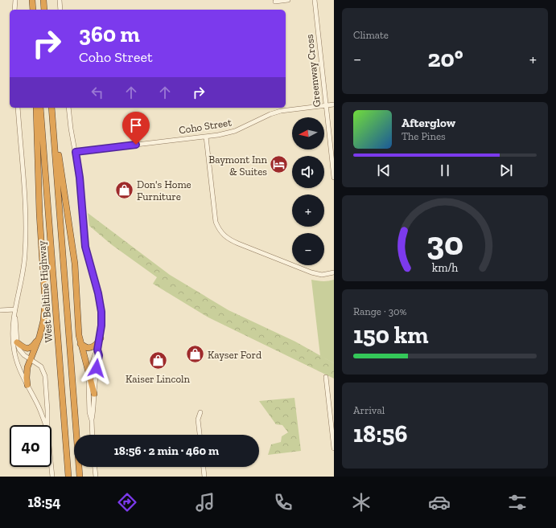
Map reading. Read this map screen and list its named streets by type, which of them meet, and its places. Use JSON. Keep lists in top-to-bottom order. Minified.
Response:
{"streets":{"highway":["West Beltline Highway"],"street":["Greenway Cross","Coho Street"]},"crossings":[["Greenway Cross","Coho Street"]],"places":{"hotel":["Baymont Inn & Suites"],"shop":["Don's Home Furniture","Kayser Ford","Kaiser Lincoln"]},"north":"left","page":{"tile":["Climate",["Range · 30%","150 km"],["Arrival","18:56"]],"turn":["360 m","Coho Street"],"heat":["−","20°","+"],"song":["Afterglow","The Pines"],"map_buttons":["+","−"],"limit":"40","trip":"18:56 · 2 min · 460 m","tabs":"18:54","gauge":["30","km/h"]}}
